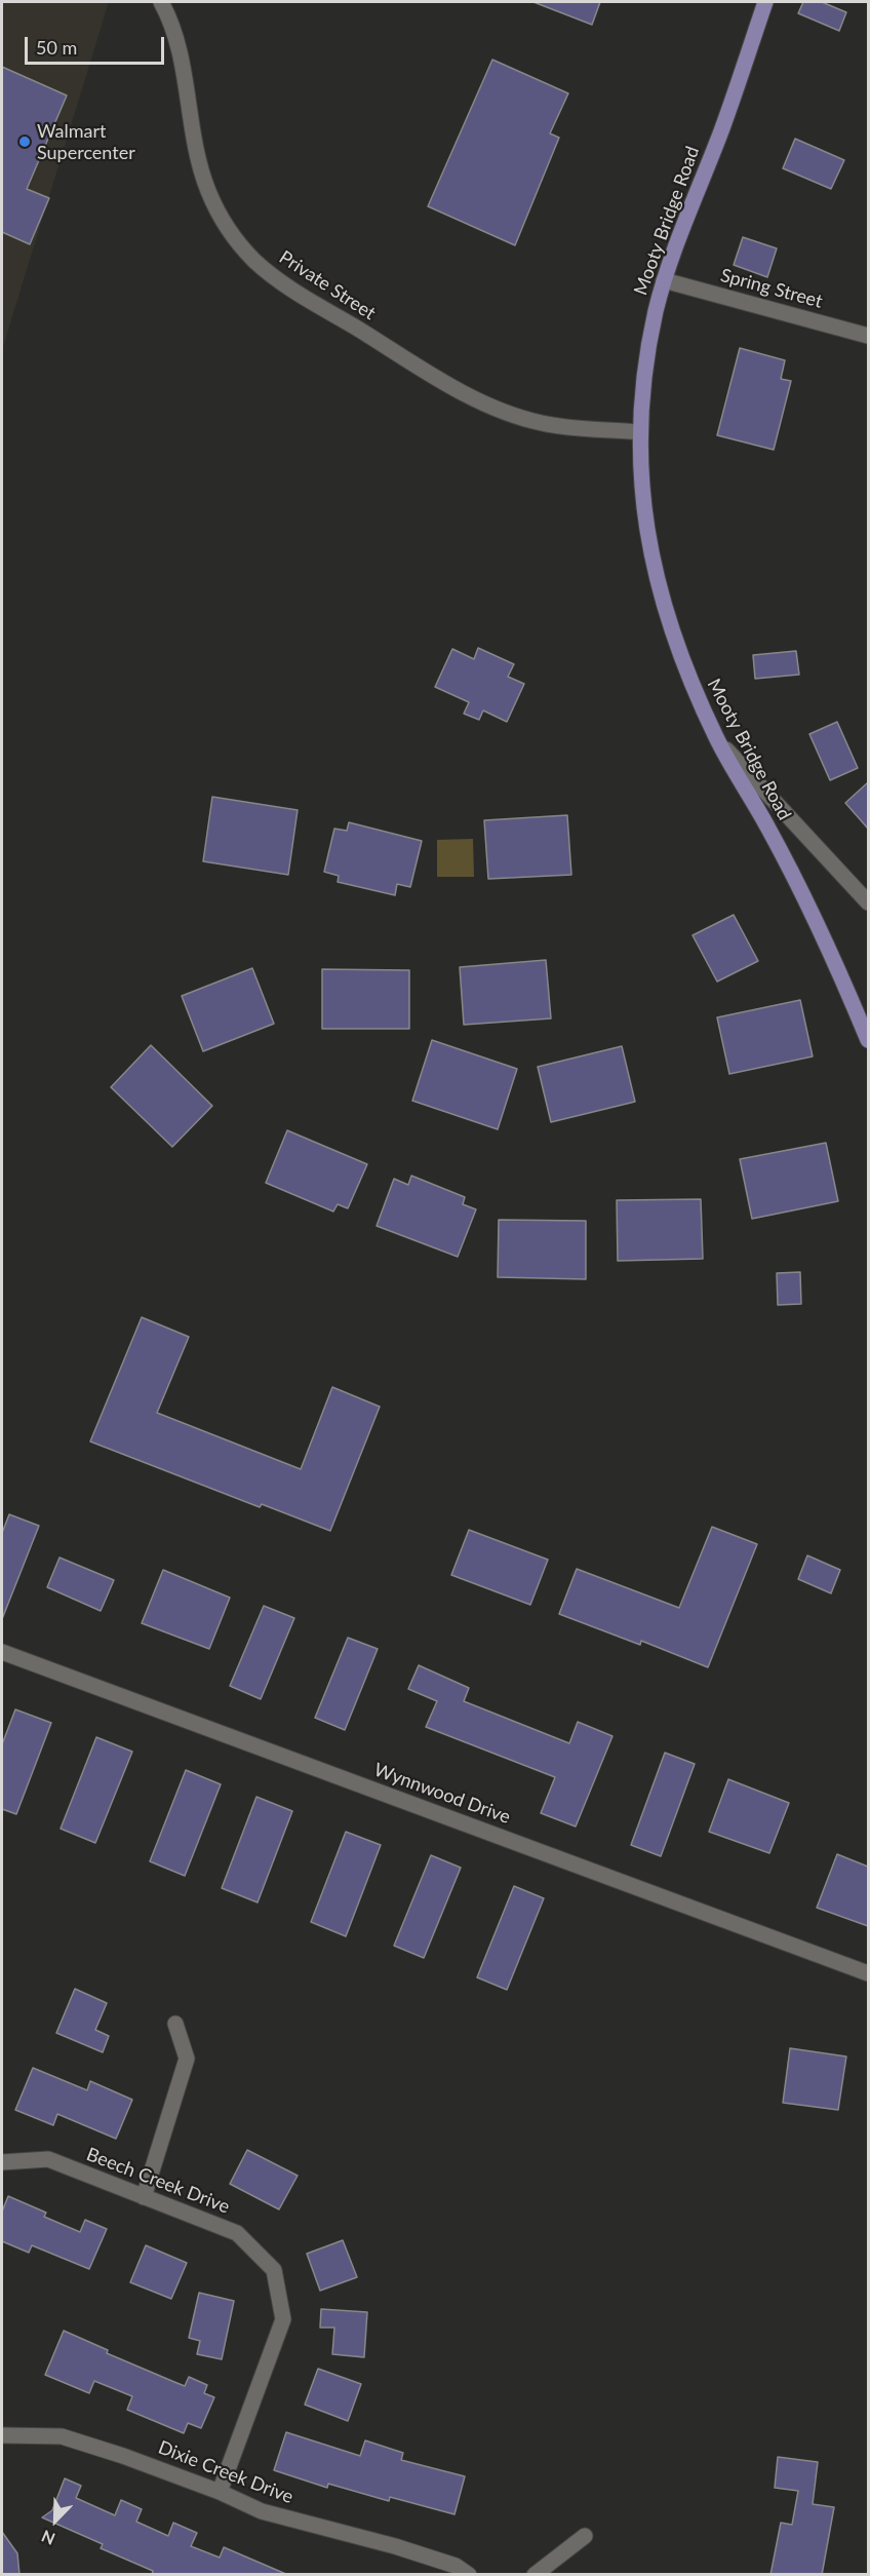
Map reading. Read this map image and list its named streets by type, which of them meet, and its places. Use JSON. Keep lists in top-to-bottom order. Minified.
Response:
{"streets":{"main road":["Mooty Bridge Road"],"street":["Private Street","Spring Street","Wynnwood Drive","Beech Creek Drive","Dixie Creek Drive"]},"crossings":[["Mooty Bridge Road","Private Street"],["Mooty Bridge Road","Spring Street"],["Beech Creek Drive","Dixie Creek Drive"]],"places":["Walmart Supercenter"],"scale_bar":"50 m","north":"bottom left"}
